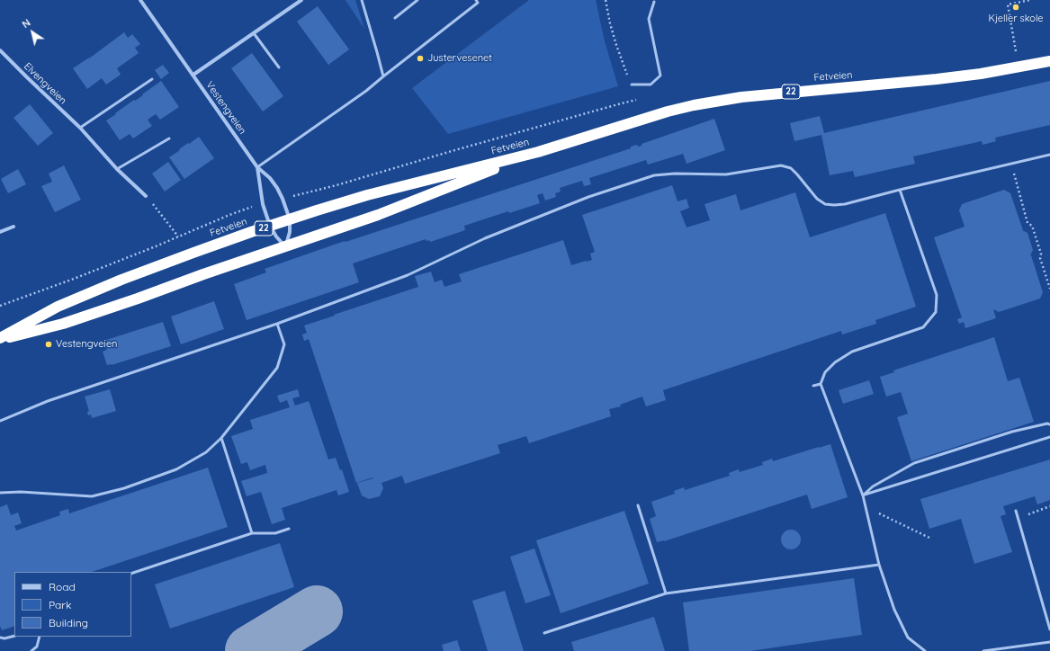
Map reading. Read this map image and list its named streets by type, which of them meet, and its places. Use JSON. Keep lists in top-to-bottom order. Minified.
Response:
{"streets":{"highway":["Fetveien","22"],"street":["Elvengveien","Vestengveien"]},"crossings":[["Fetveien","Vestengveien"]],"places":["Kjeller skole","Justervesenet","Vestengveien"],"legend":["Road","Park","Building"],"north":"top left"}
